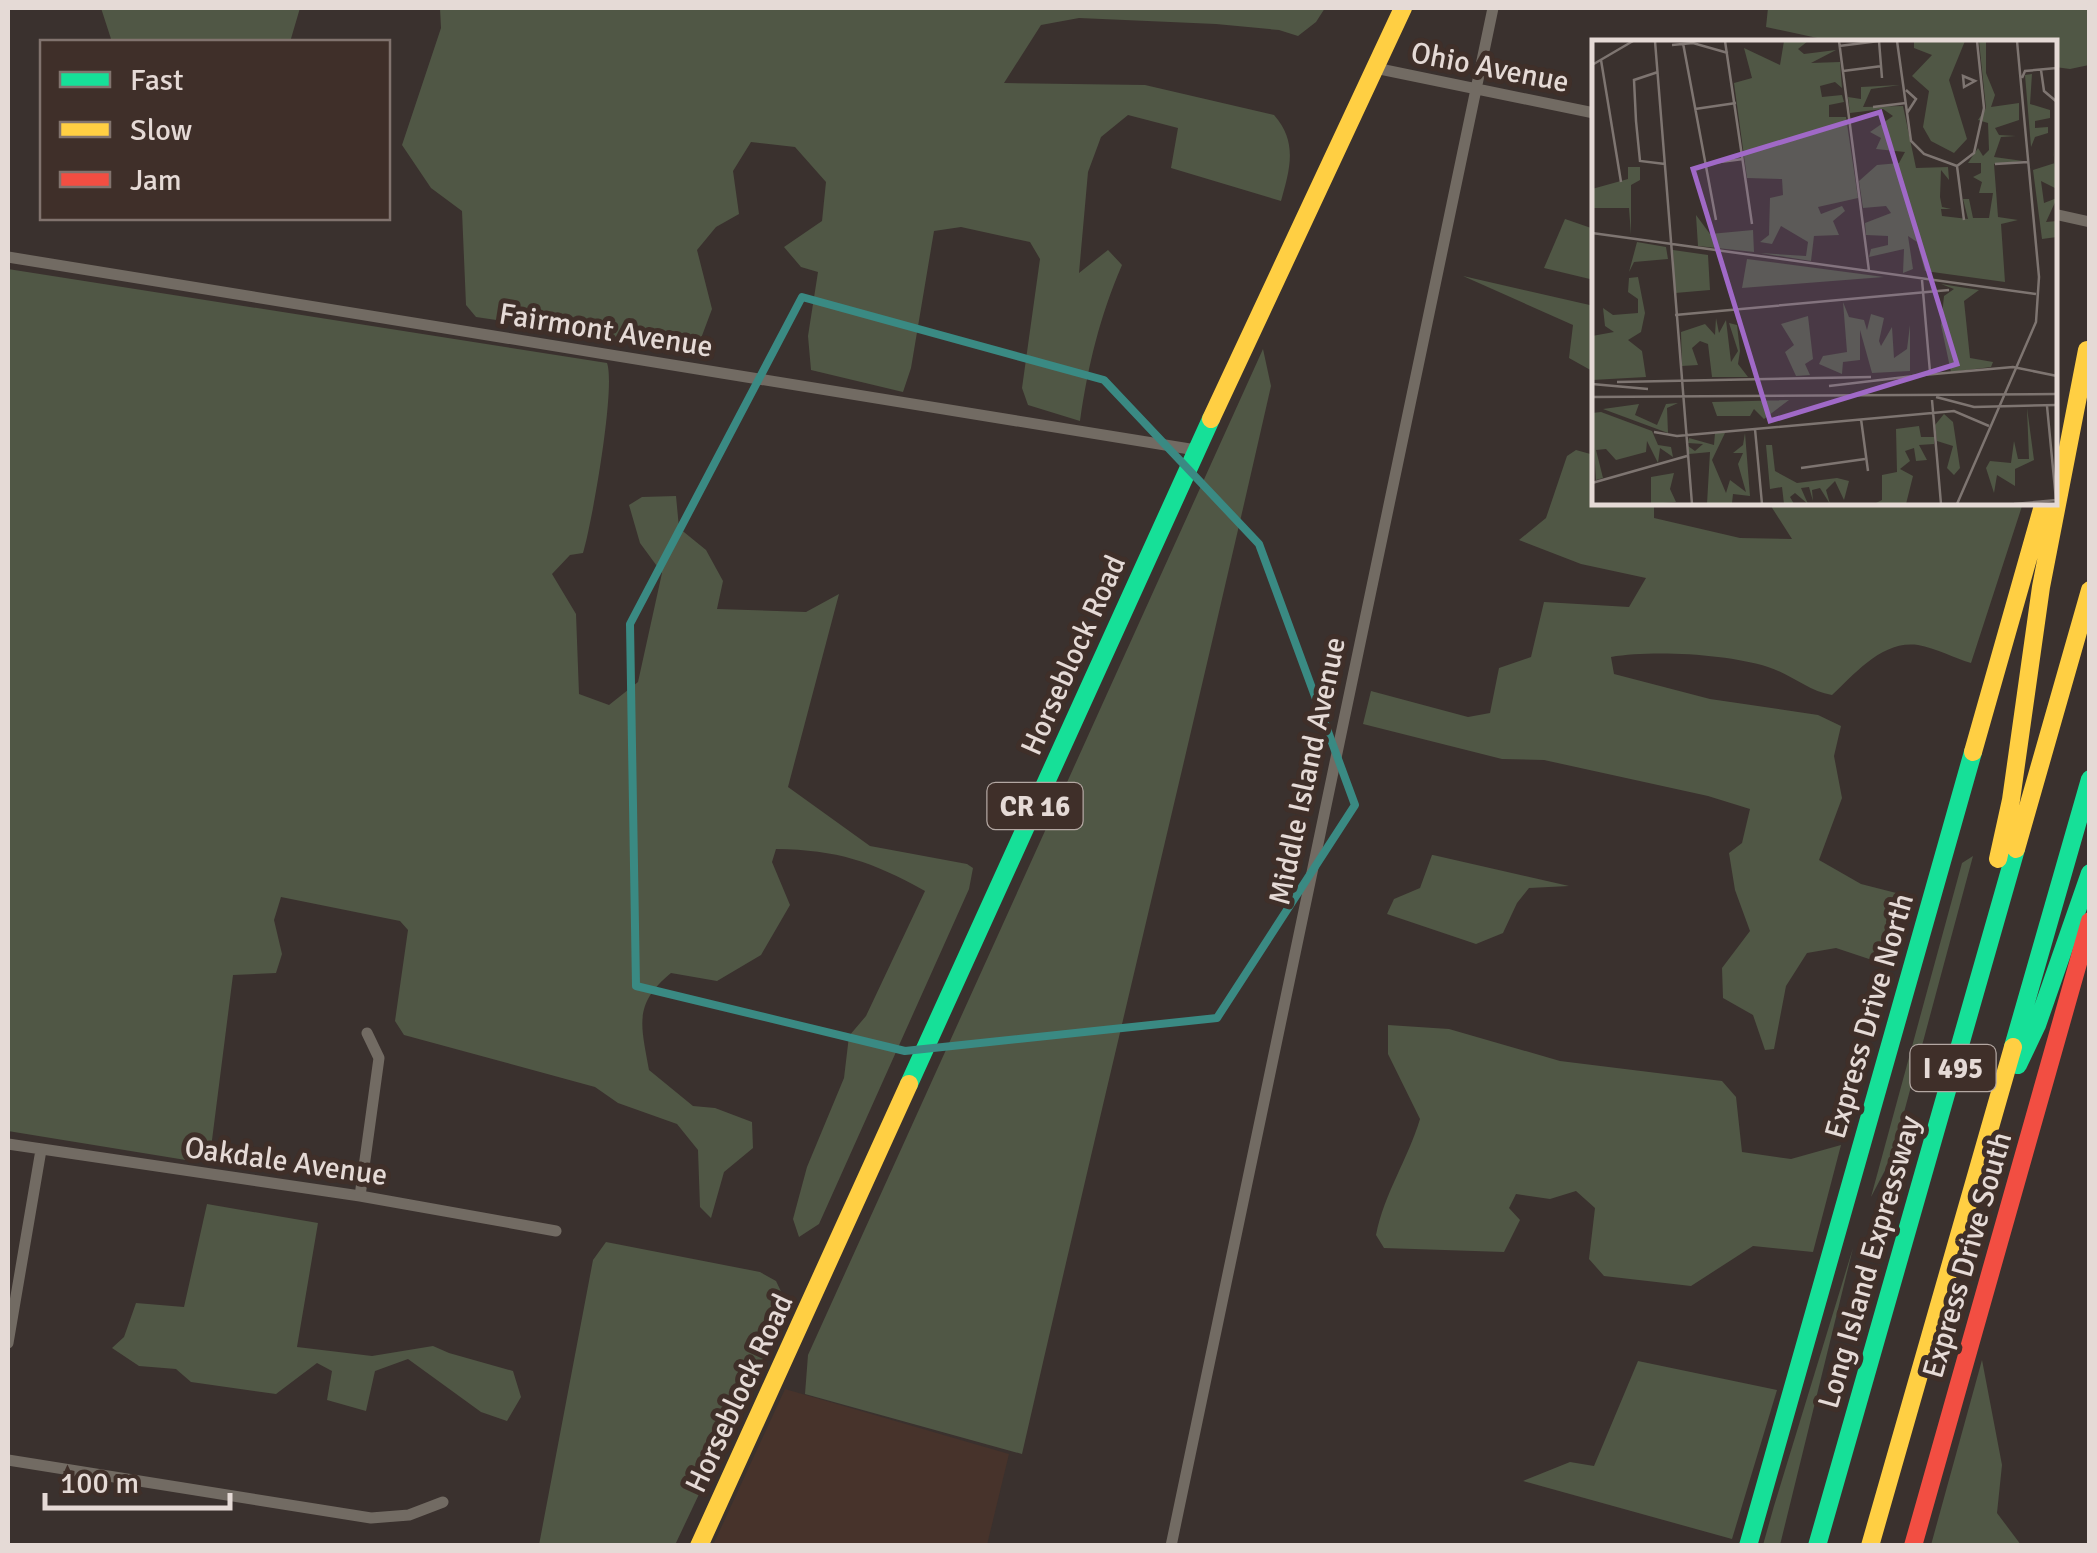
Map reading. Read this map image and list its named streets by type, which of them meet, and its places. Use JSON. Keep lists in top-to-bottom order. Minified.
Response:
{"streets":{"main road":["Horseblock Road","CR 16","Express Drive North","I 495","Express Drive South","Long Island Expressway"],"street":["Ohio Avenue","Fairmont Avenue","Middle Island Avenue","Oakdale Avenue"]},"crossings":[["Ohio Avenue","Horseblock Road"],["Ohio Avenue","Middle Island Avenue"],["Fairmont Avenue","Horseblock Road"]],"legend":["Fast","Slow","Jam"],"scale_bar":"100 m"}
